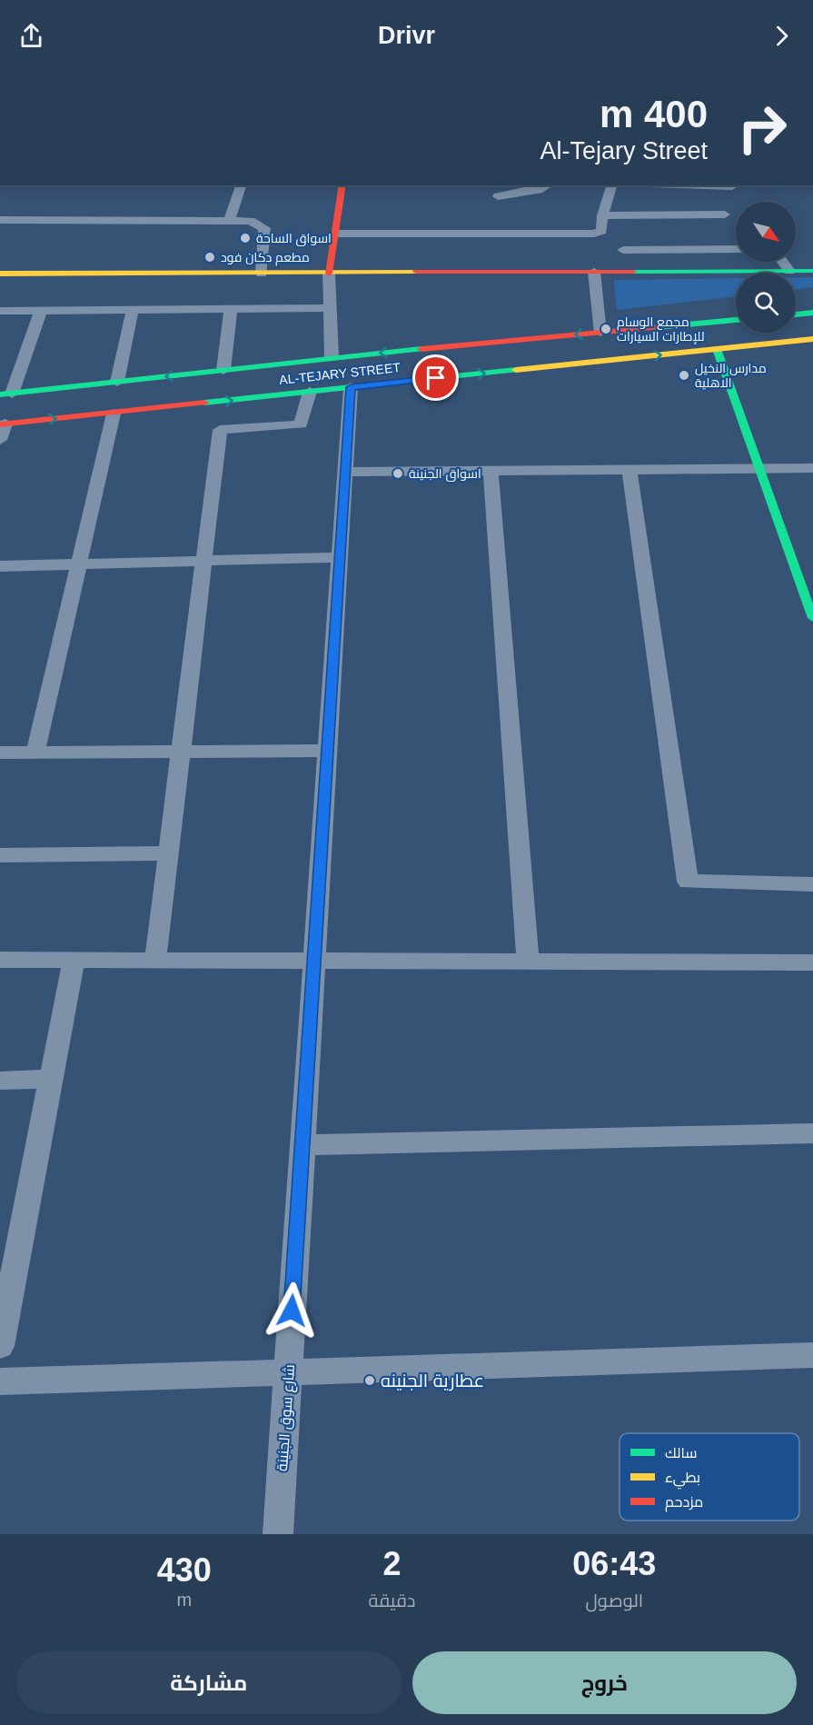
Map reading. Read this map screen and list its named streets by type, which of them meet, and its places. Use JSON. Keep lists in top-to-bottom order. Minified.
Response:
{"streets":{"street":["AL-TEJARY STREET","شارع سوق الجنينة"]},"crossings":[["AL-TEJARY STREET","شارع سوق الجنينة"]],"places":["اسواق الساحة","مطعم دكان فود","مجمع الوسام للإطارات السيارات","مدارس النخيل الاهلية","اسواق الجنينة","عطارية الجنينه"],"legend":["سالك","بطيء","مزدحم"],"north":"bottom right","page":{"header":"Drivr","turn":["400 m","Al-Tejary Street"],"eta":["06:43","الوصول","2","دقيقة","430","m"],"buttons":["خروج","مشاركة"]}}
